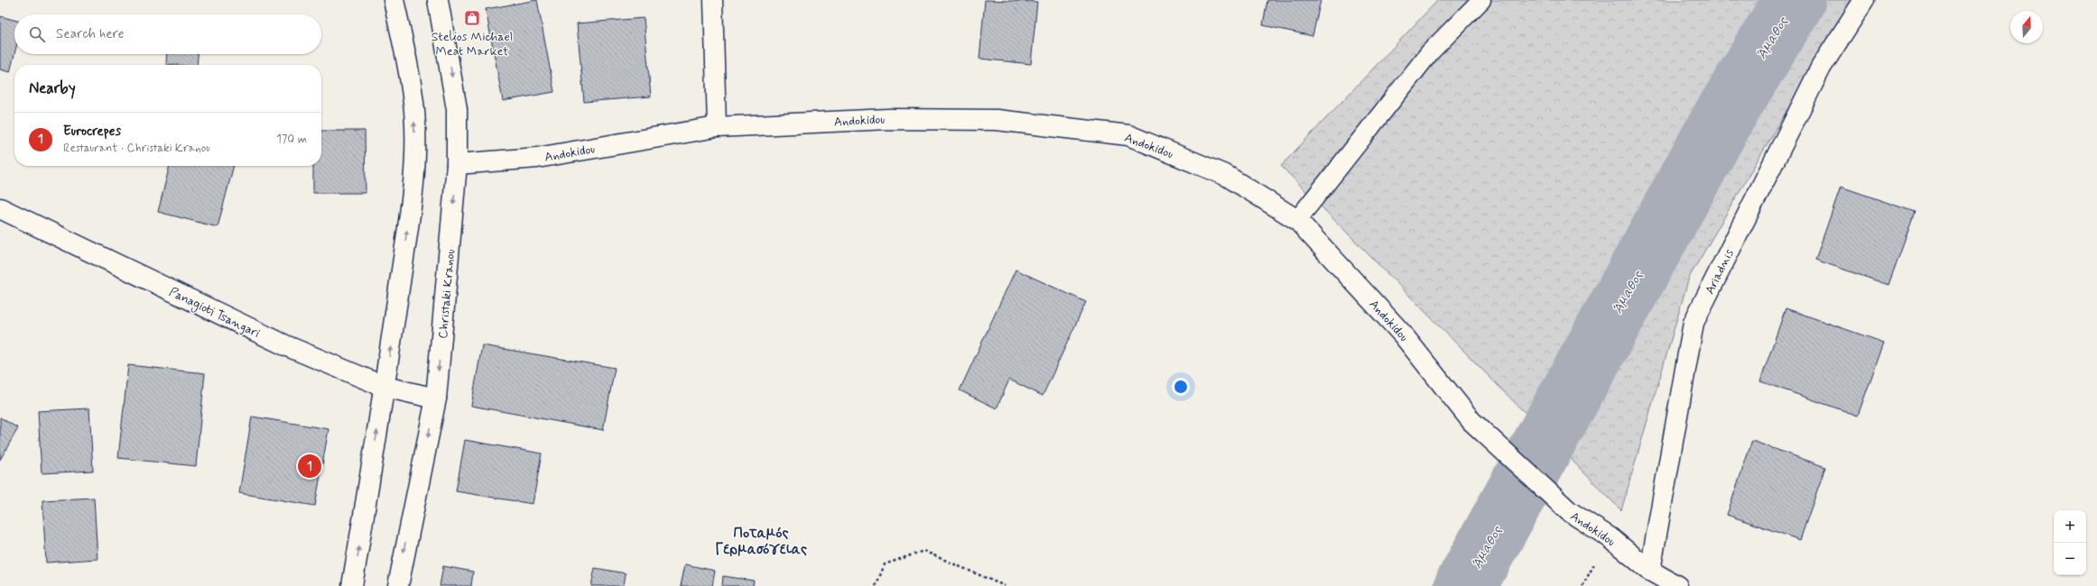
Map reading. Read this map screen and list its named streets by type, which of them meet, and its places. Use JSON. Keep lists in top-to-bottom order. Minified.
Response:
{"streets":{"street":["Andokidou","Ariadnis","Christaki Kranou","Panagioti Tsangari"]},"crossings":[["Andokidou","Ariadnis"],["Andokidou","Christaki Kranou"],["Christaki Kranou","Panagioti Tsangari"]],"districts":["Ποταμός Γερμασόγειας"],"water":["Άμαθος"],"places":{"shop":["Stelios Michael Meat Market"]},"north":"top","page":{"search":"Search here","heading":"Nearby","list":[{"mark":"1","name":"Eurocrepes","note":"Restaurant · Christaki Kranou","value":"170 m"}],"pins":"1","map_buttons":["+","−"]}}
